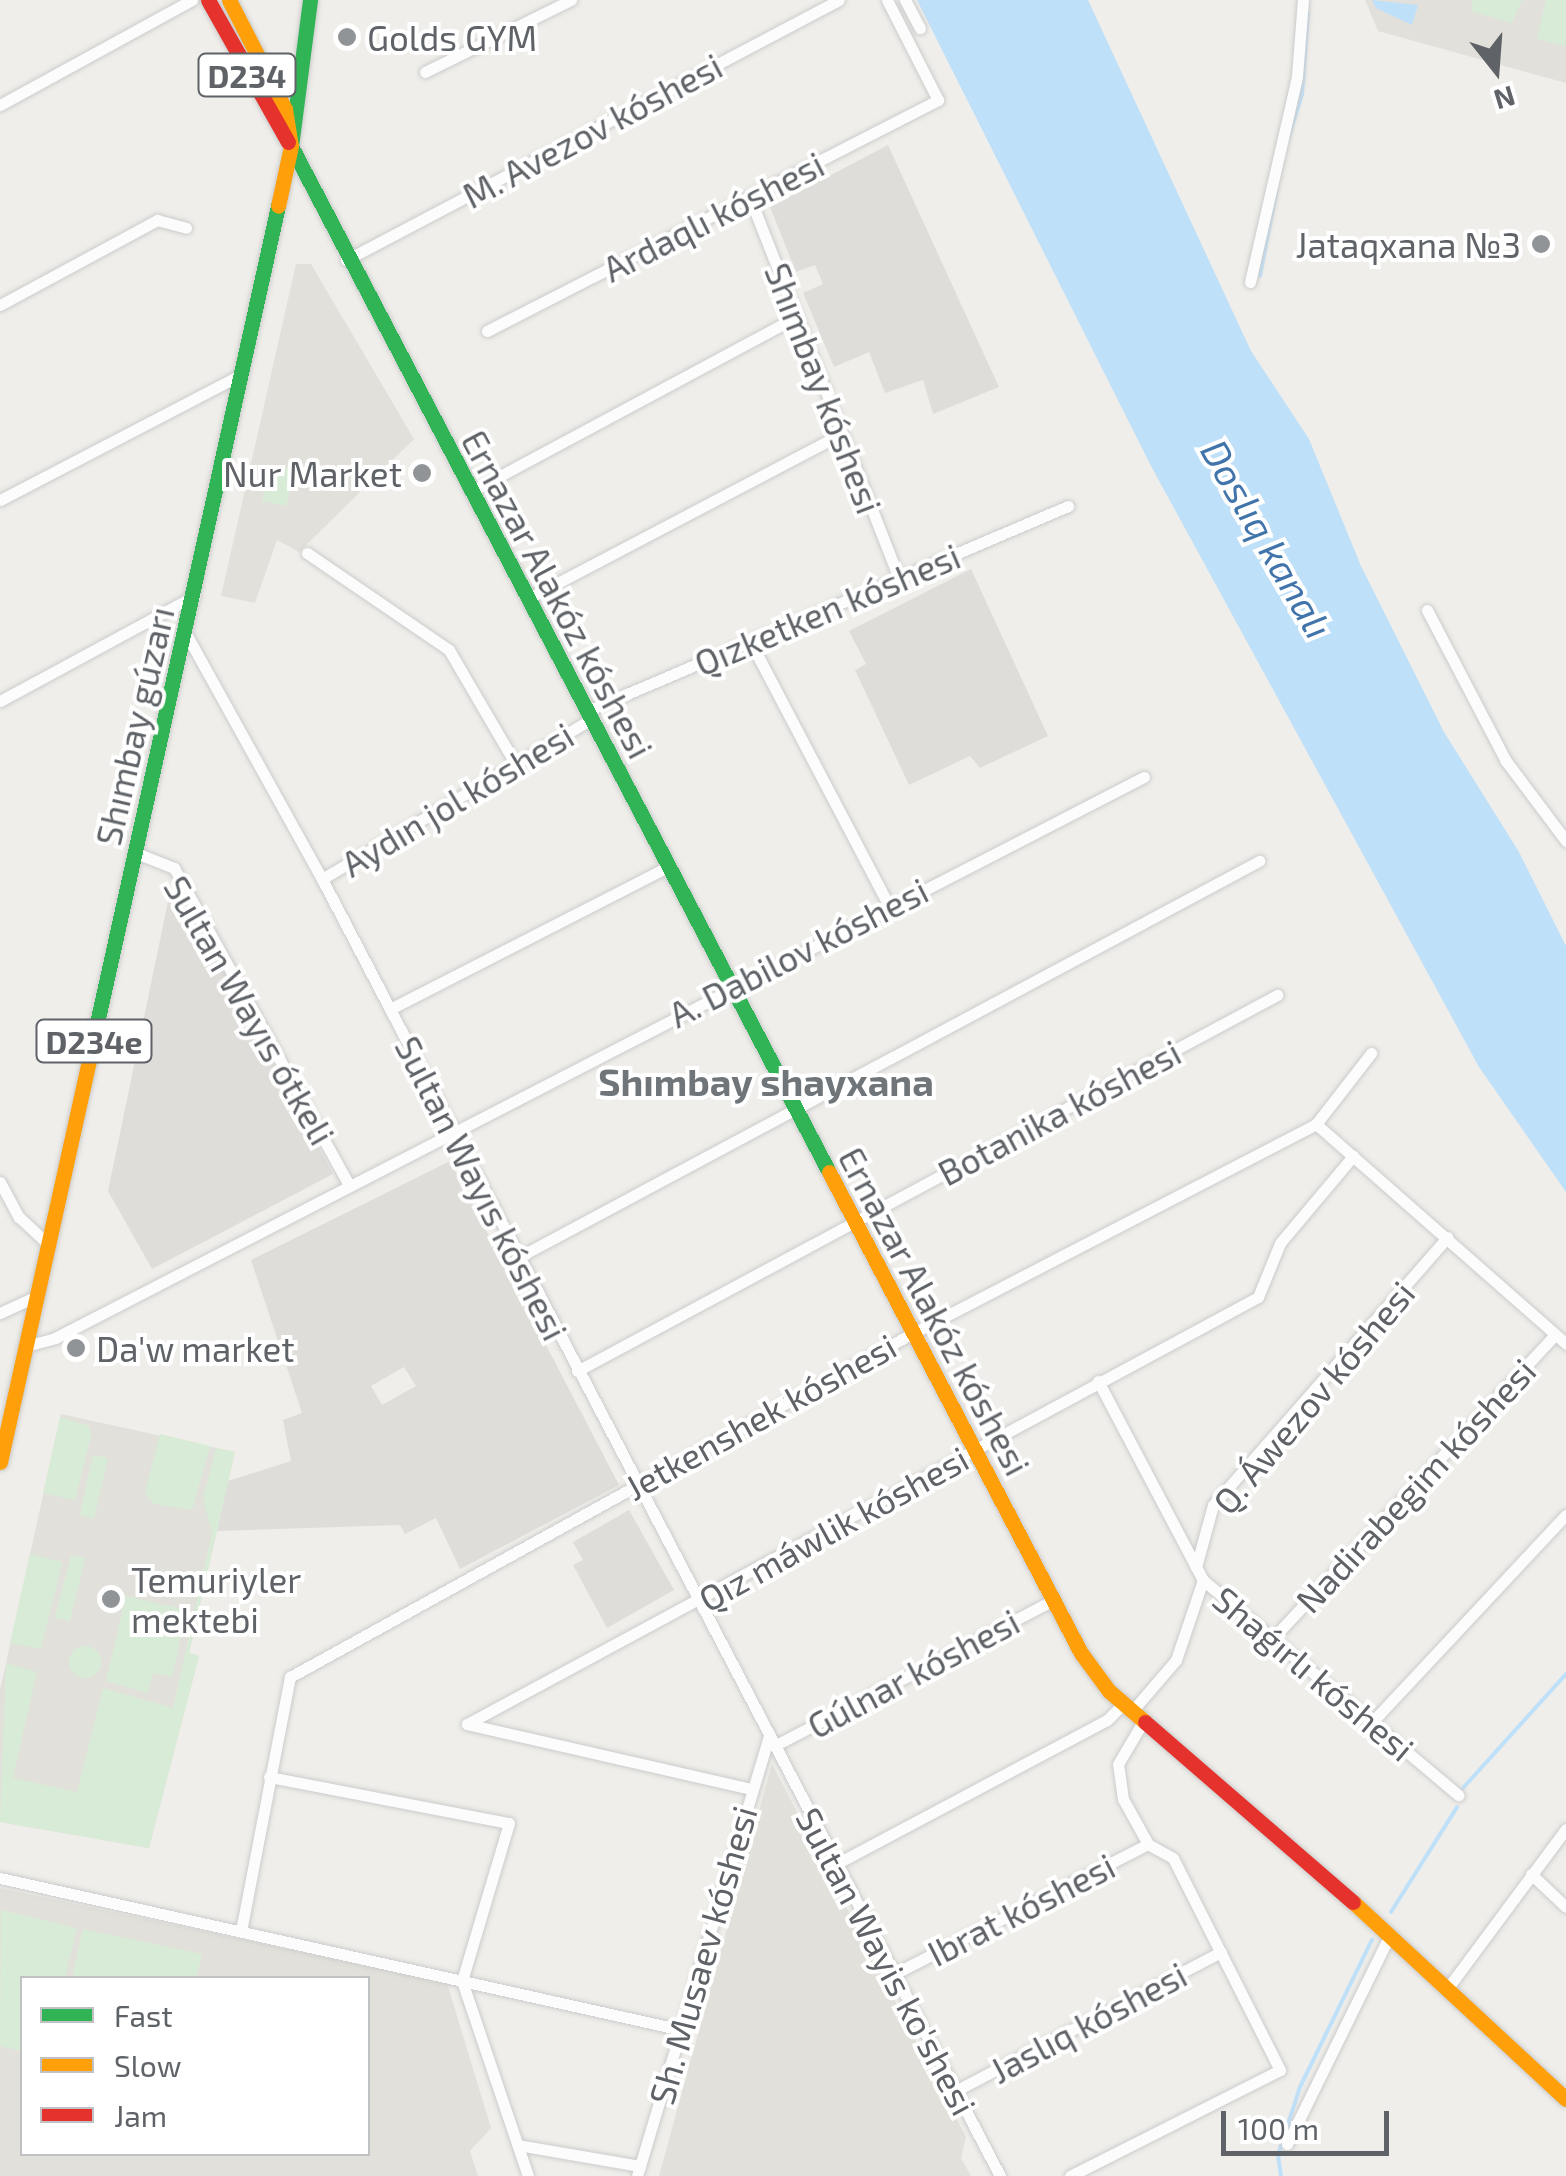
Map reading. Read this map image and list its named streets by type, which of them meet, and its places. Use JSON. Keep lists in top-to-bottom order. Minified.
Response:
{"streets":{"main road":["D234","Ernazar Alakóz kóshesi","Shımbay gúzarı","D234e"],"street":["M. Avezov kóshesi","Ardaqlı kóshesi","Shımbay kóshesi","Qızketken kóshesi","Aydın jol kóshesi","A. Dabilov kóshesi","Sultan Wayıs ótkeli","Botanika kóshesi","Sultan Wayıs kóshesi","Q. Áwezov kóshesi","Jetkenshek kóshesi","Nadirabegim kóshesi","Qız máwlik kóshesi","Gúlnar kóshesi","Shaǵırlı kóshesi","Ibrat kóshesi","Sh. Musaev kóshesi","Sultan Wayis ko'shesi","Jaslıq kóshesi"]},"crossings":[["M. Avezov kóshesi","Ernazar Alakóz kóshesi"],["Ardaqlı kóshesi","Shımbay kóshesi"],["Shımbay kóshesi","Qızketken kóshesi"],["Ernazar Alakóz kóshesi","Qızketken kóshesi"],["Ernazar Alakóz kóshesi","Shımbay gúzarı"],["Ernazar Alakóz kóshesi","Aydın jol kóshesi"],["Ernazar Alakóz kóshesi","A. Dabilov kóshesi"],["Ernazar Alakóz kóshesi","Botanika kóshesi"],["Ernazar Alakóz kóshesi","Jetkenshek kóshesi"],["Ernazar Alakóz kóshesi","Qız máwlik kóshesi"],["Ernazar Alakóz kóshesi","Gúlnar kóshesi"],["Qızketken kóshesi","Aydın jol kóshesi"],["Shımbay gúzarı","A. Dabilov kóshesi"],["Shımbay gúzarı","Sultan Wayıs ótkeli"],["Shımbay gúzarı","Sultan Wayıs kóshesi"],["Aydın jol kóshesi","Sultan Wayıs kóshesi"],["A. Dabilov kóshesi","Sultan Wayıs ótkeli"],["A. Dabilov kóshesi","Sultan Wayıs kóshesi"],["Botanika kóshesi","Sultan Wayıs kóshesi"],["Sultan Wayıs kóshesi","Jetkenshek kóshesi"],["Sultan Wayıs kóshesi","Qız máwlik kóshesi"],["Sultan Wayıs kóshesi","Gúlnar kóshesi"],["Sultan Wayıs kóshesi","Sh. Musaev kóshesi"],["Sultan Wayıs kóshesi","Sultan Wayis ko'shesi"],["Q. Áwezov kóshesi","Shaǵırlı kóshesi"],["Nadirabegim kóshesi","Shaǵırlı kóshesi"],["Qız máwlik kóshesi","Shaǵırlı kóshesi"],["Qız máwlik kóshesi","Sh. Musaev kóshesi"],["Gúlnar kóshesi","Sh. Musaev kóshesi"],["Gúlnar kóshesi","Sultan Wayis ko'shesi"],["Ibrat kóshesi","Sultan Wayis ko'shesi"],["Sh. Musaev kóshesi","Sultan Wayis ko'shesi"],["Sultan Wayis ko'shesi","Jaslıq kóshesi"]],"districts":["Shımbay shayxana"],"water":["Doslıq kanalı"],"places":["Golds GYM","Jataqxana №3","Nur Market","Da'w market","Temuriyler mektebi"],"legend":["Fast","Slow","Jam"],"scale_bar":"100 m","north":"bottom"}
